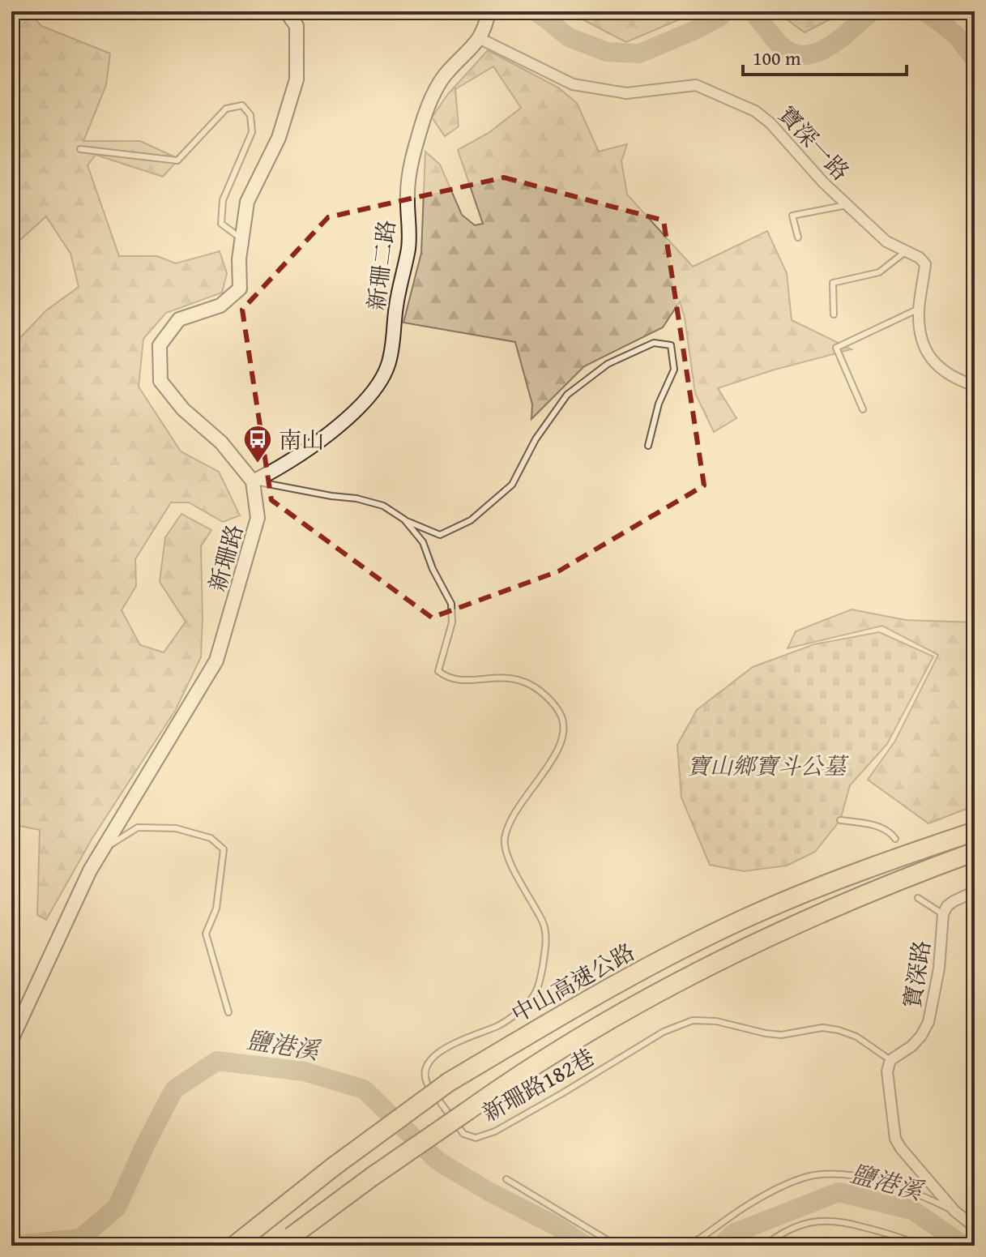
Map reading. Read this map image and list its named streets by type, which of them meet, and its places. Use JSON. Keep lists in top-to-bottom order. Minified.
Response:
{"streets":{"highway":["中山高速公路"],"street":["寶深一路","新珊二路","新珊路","寶深路"],"lane":["新珊路182巷"]},"crossings":[["寶深一路","新珊二路"],["新珊二路","新珊路"],["新珊二路","新珊路182巷"],["新珊路","新珊路182巷"],["寶深路","新珊路182巷"]],"water":["鹽港溪"],"parks":["寶山鄉寶斗公墓"],"places":{"bus stop":["南山"]},"scale_bar":"100 m"}
